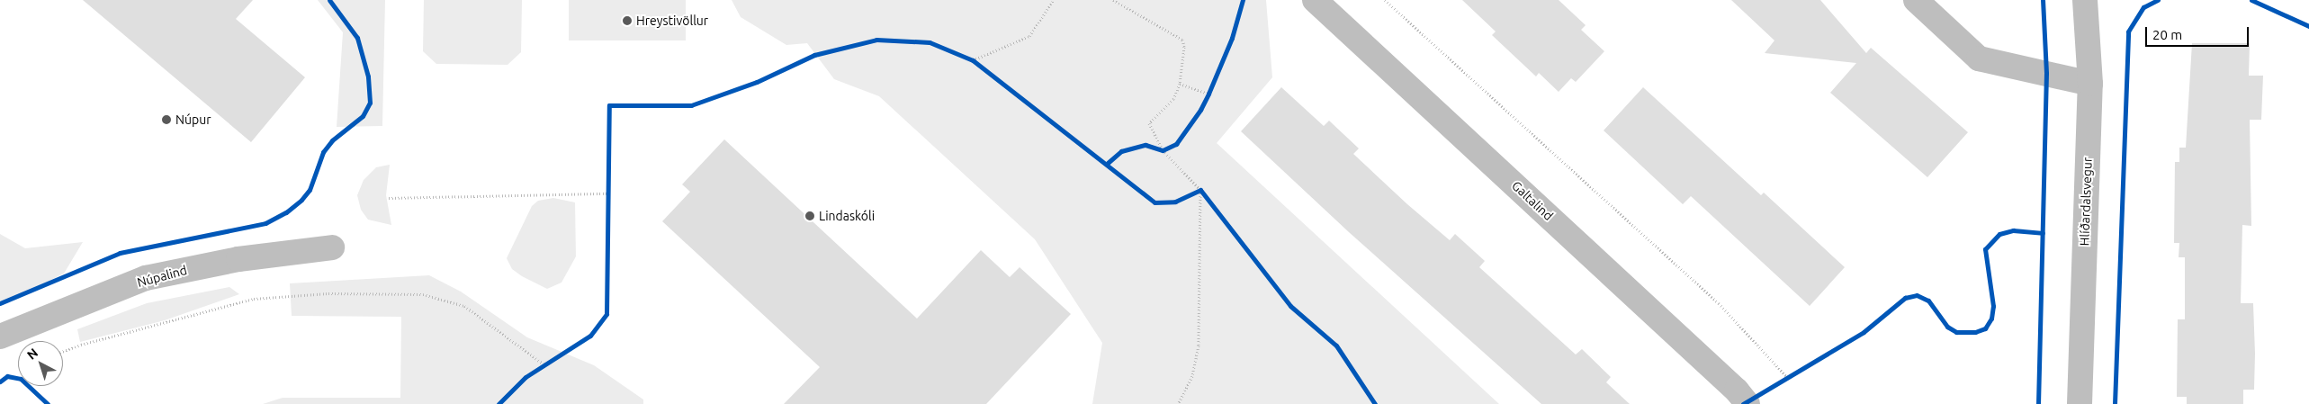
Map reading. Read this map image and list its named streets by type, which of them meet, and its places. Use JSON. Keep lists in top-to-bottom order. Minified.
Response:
{"streets":{"street":["Galtalind","Hlíðardalsvegur","Núpalind"]},"places":["Hreystivöllur","Núpur","Lindaskóli"],"scale_bar":"20 m","north":"top left"}
